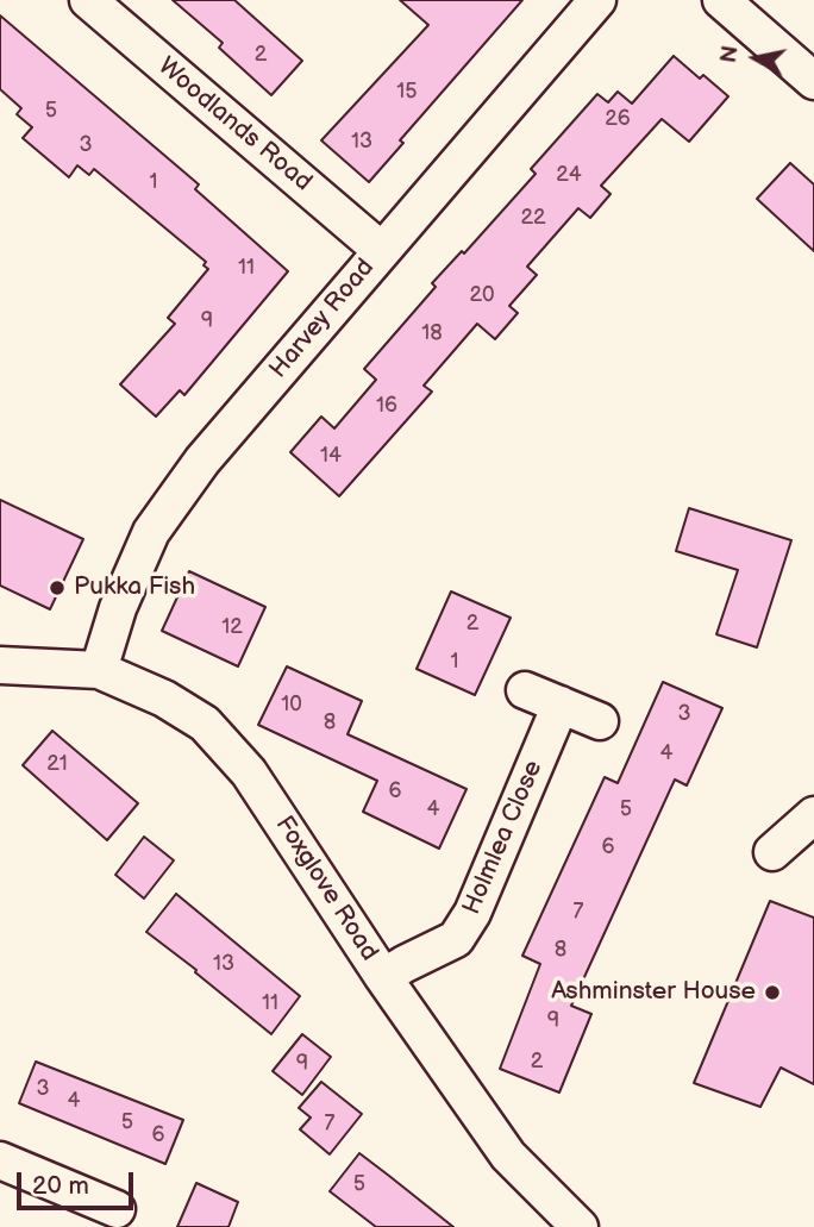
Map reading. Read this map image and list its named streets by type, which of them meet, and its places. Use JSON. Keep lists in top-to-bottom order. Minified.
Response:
{"streets":{"street":["Woodlands Road","Harvey Road","Holmlea Close","Foxglove Road"]},"crossings":[["Woodlands Road","Harvey Road"],["Harvey Road","Foxglove Road"],["Holmlea Close","Foxglove Road"]],"places":["Pukka Fish","Ashminster House"],"house_numbers":["2","15","5","26","13","3","24","1","22","11","20","9","18","16","14","2","12","1","10","3","8","4","21","6","4","5","6","7","8","13","11","9","2","9","3","4","5","7","6","5"],"scale_bar":"20 m","north":"left"}
